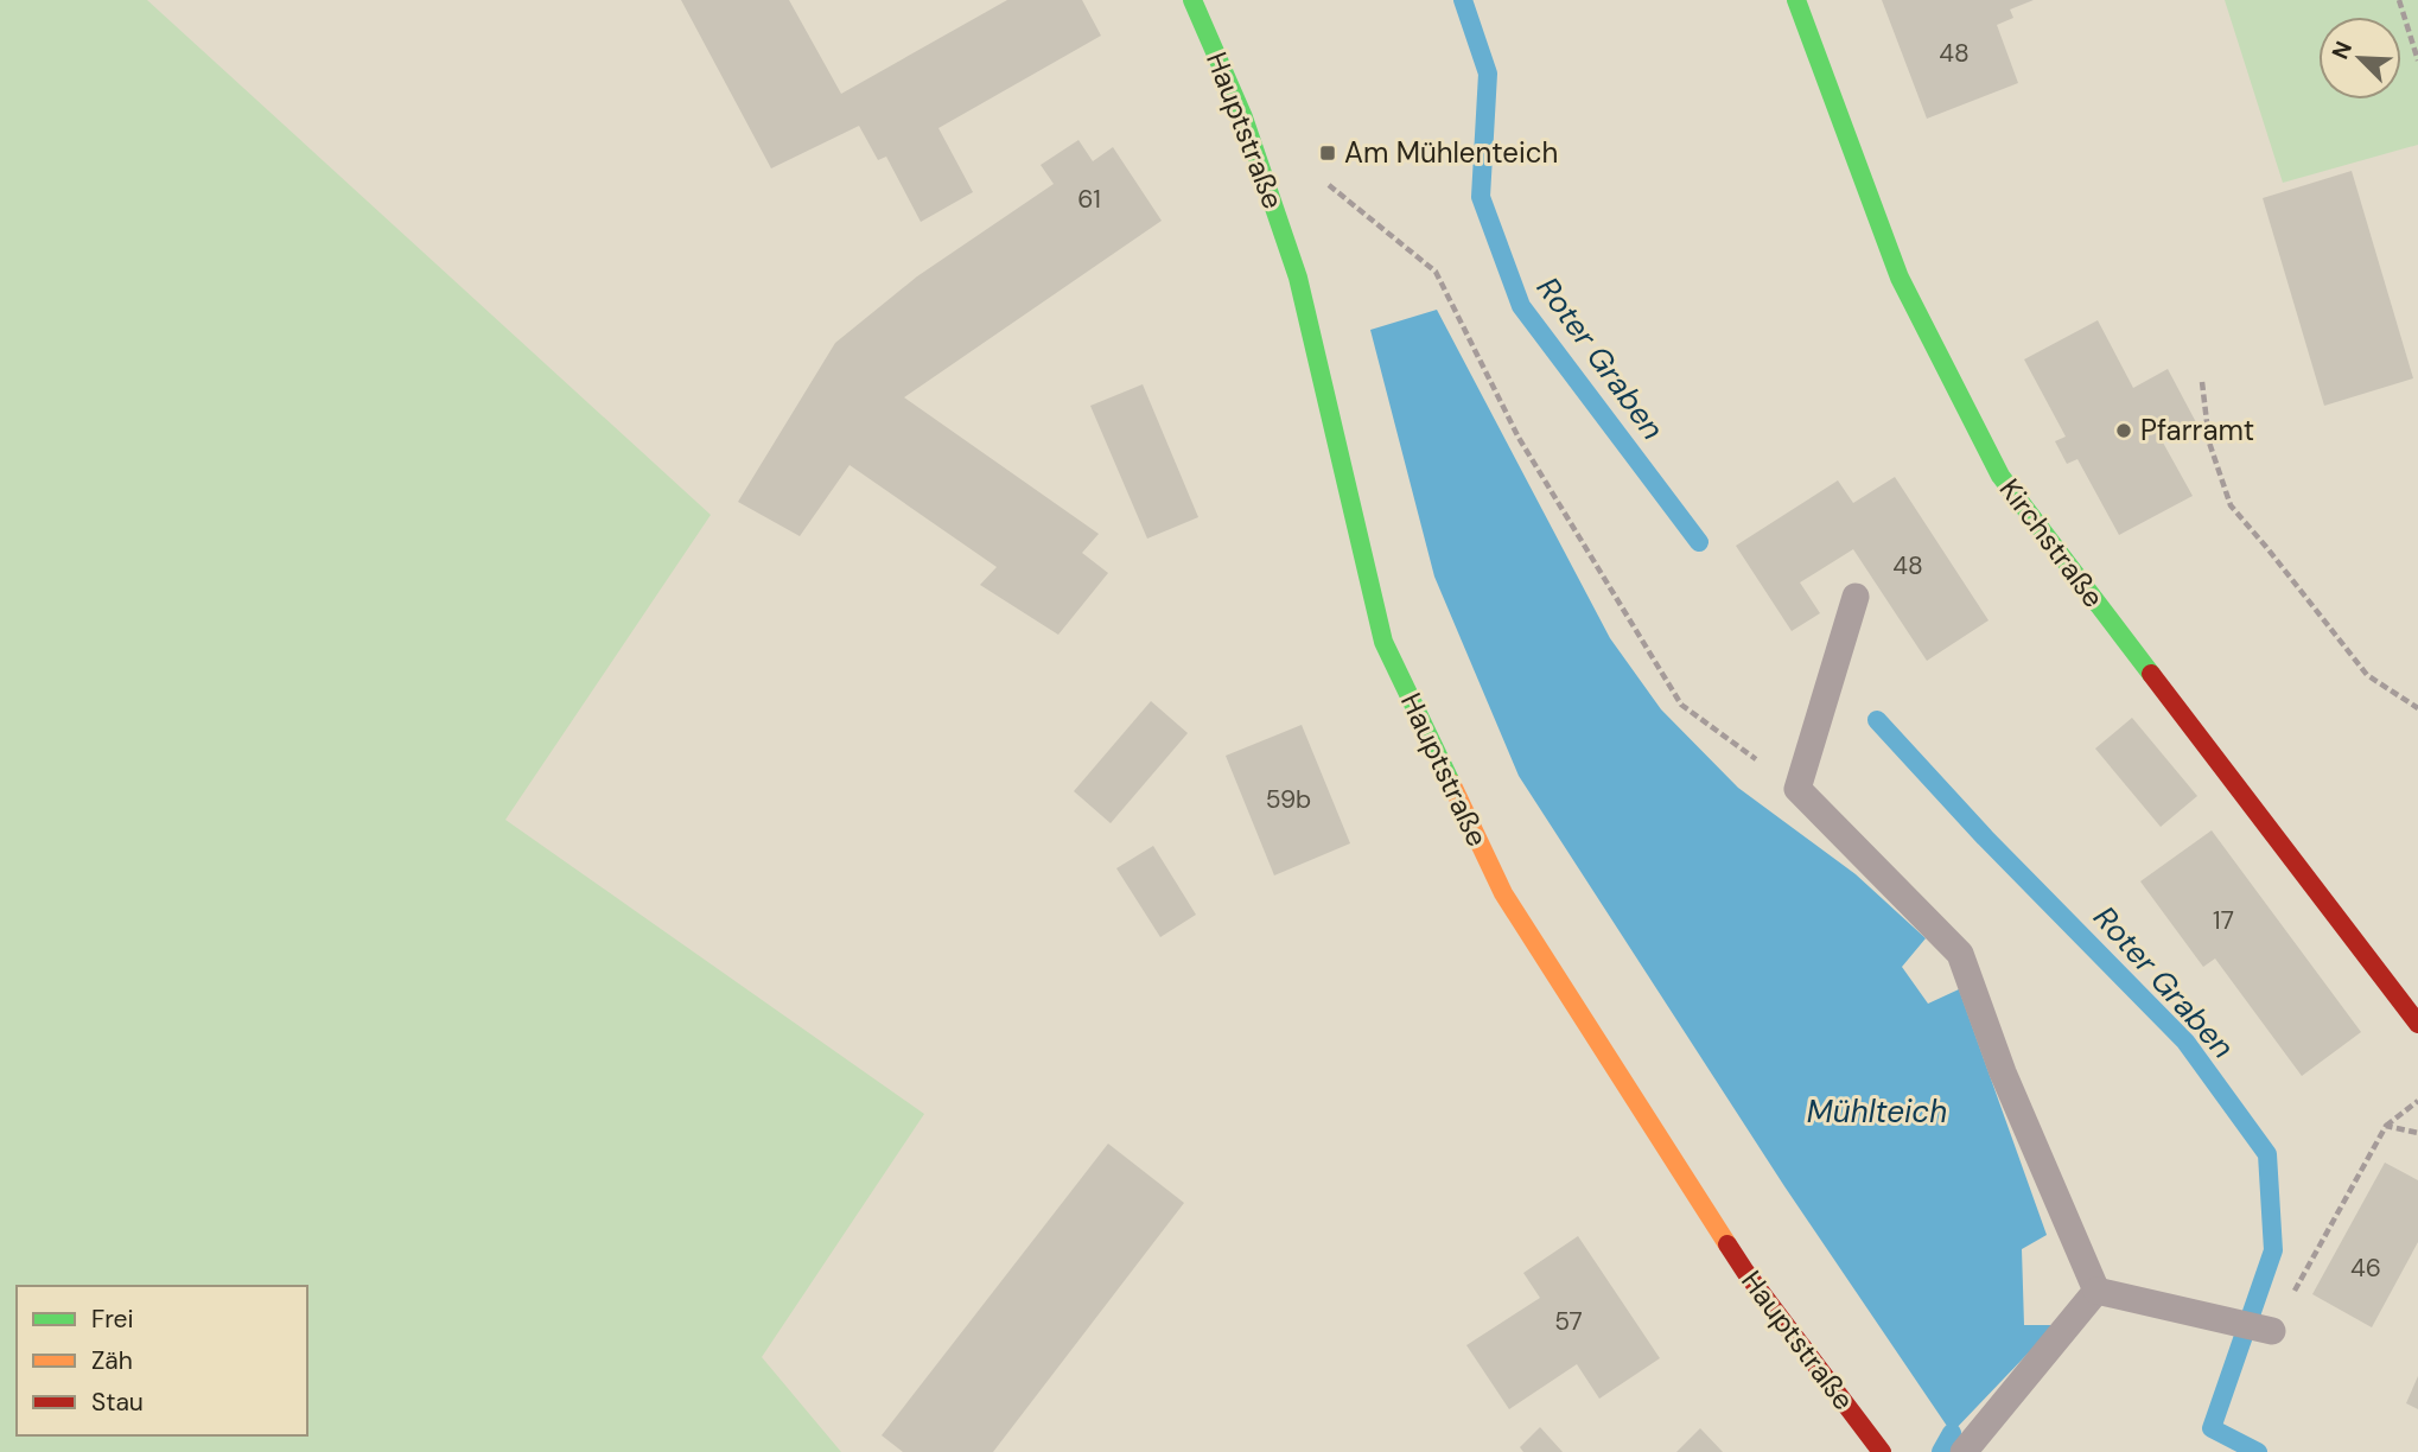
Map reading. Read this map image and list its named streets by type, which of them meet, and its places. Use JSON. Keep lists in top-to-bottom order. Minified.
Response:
{"streets":{"street":["Hauptstraße","Kirchstraße"]},"water":["Roter Graben","Mühlteich"],"places":{"transit":["Am Mühlenteich"],"other":["Pfarramt"]},"house_numbers":["48","61","48","59b","17","46","57"],"legend":["Frei","Zäh","Stau"],"north":"top left"}
